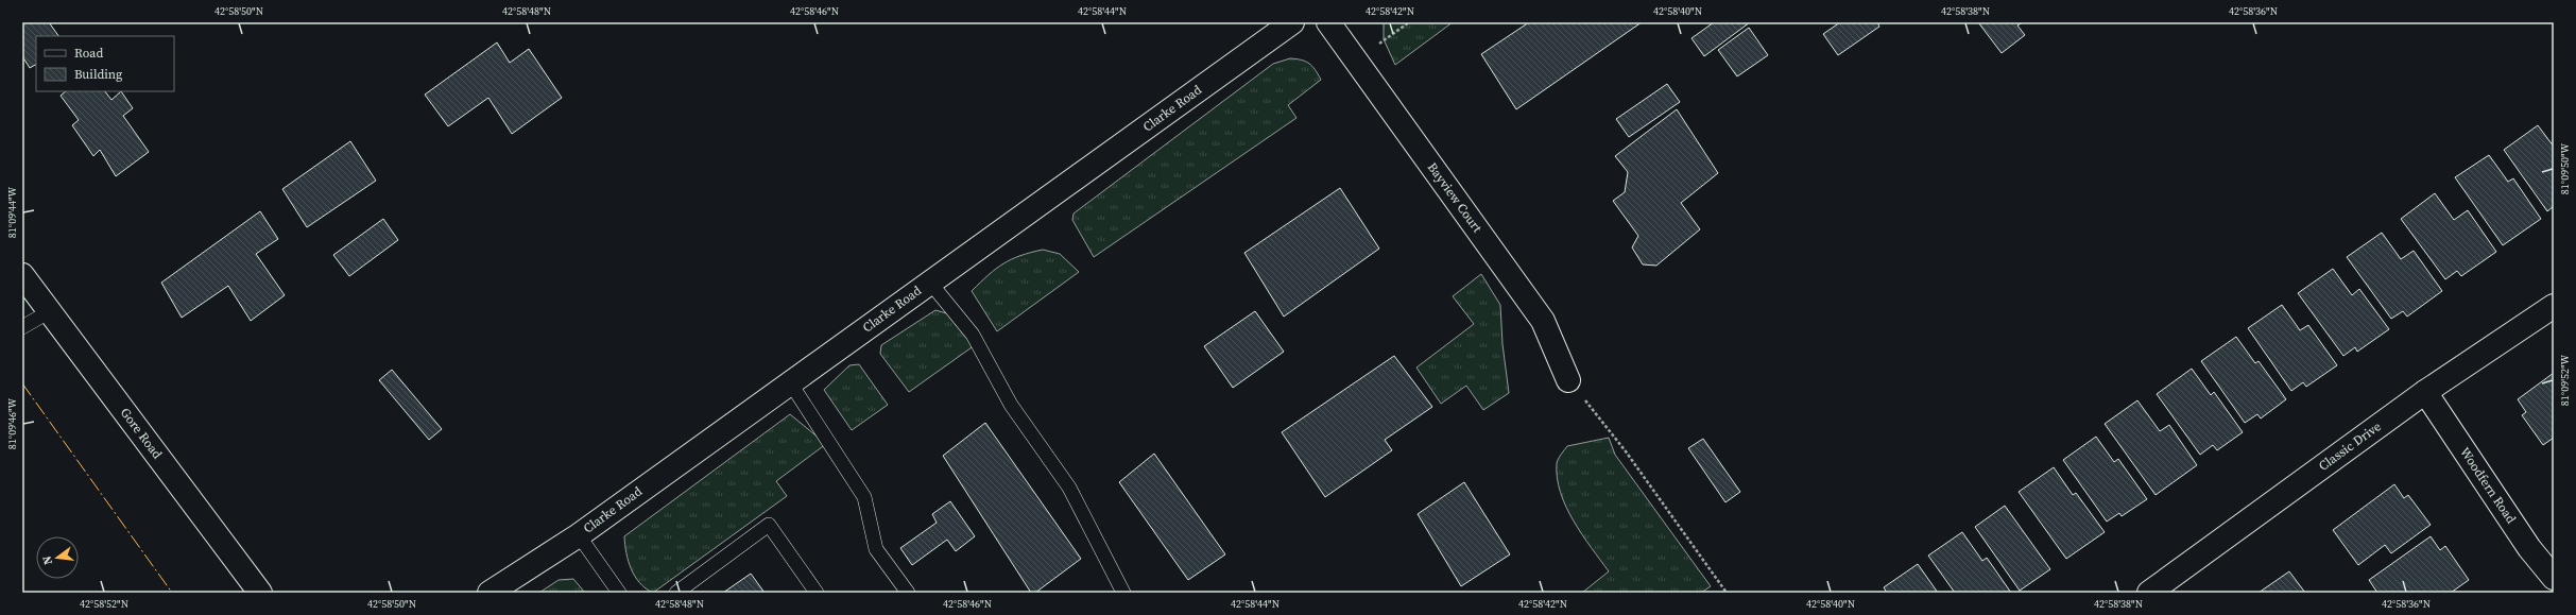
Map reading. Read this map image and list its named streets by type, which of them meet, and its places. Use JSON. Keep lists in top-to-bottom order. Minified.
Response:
{"streets":{"main road":["Clarke Road","Bayview Court","Gore Road","Classic Drive","Woodfern Road"]},"crossings":[["Classic Drive","Woodfern Road"]],"legend":["Road","Building"],"north":"left","coordinates":["42°58'50\"N","42°58'48\"N","42°58'46\"N","42°58'44\"N","42°58'42\"N","42°58'40\"N","42°58'38\"N","42°58'36\"N","81°09'50\"W","81°09'44\"W","81°09'52\"W","81°09'46\"W","42°58'52\"N"]}
